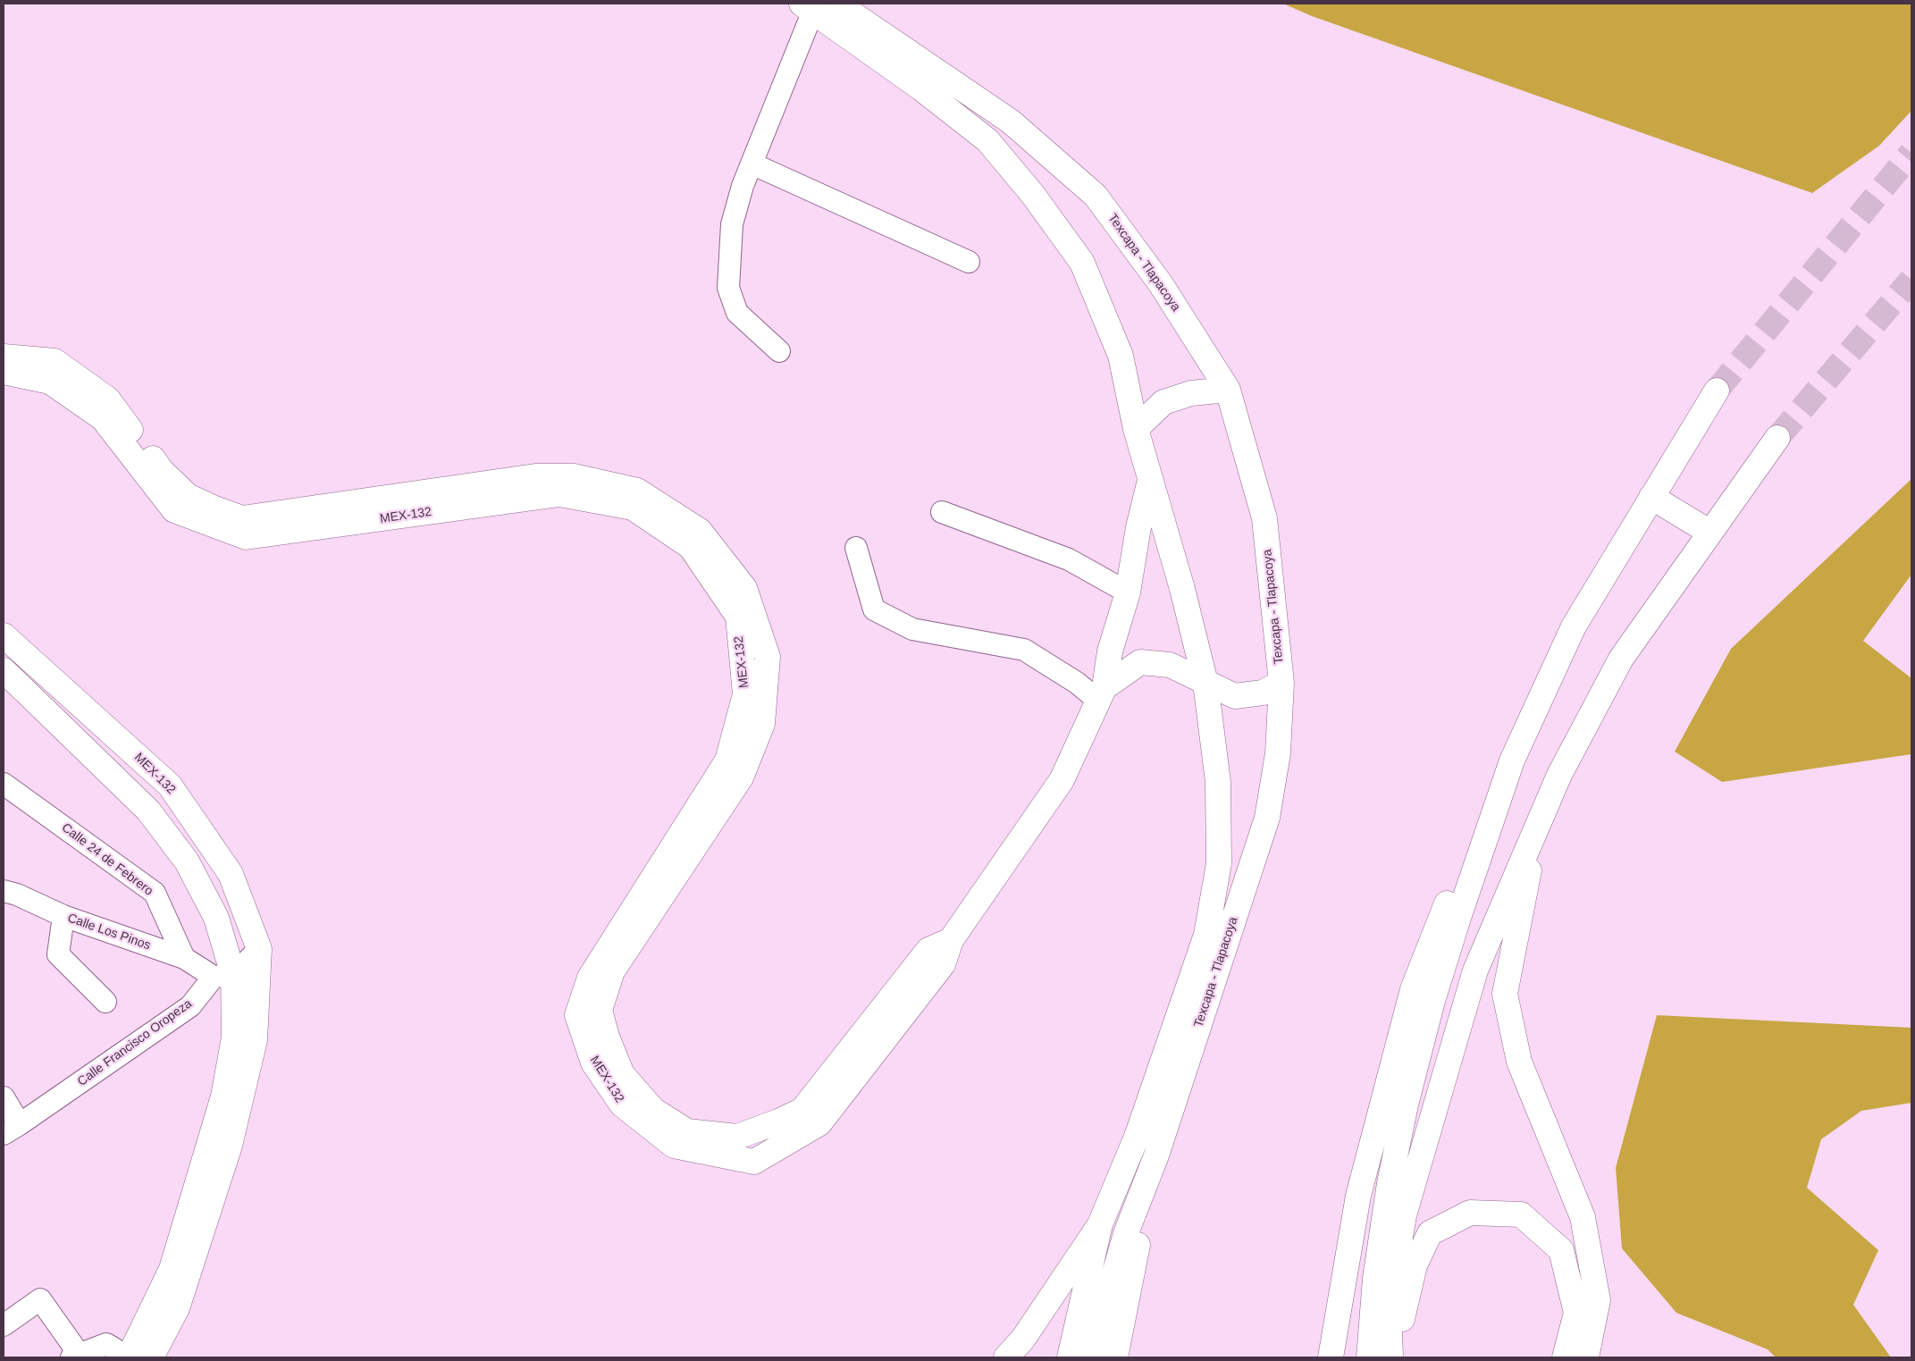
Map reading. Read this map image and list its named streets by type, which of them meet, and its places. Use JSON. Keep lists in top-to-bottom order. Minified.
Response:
{"streets":{"main road":["Texcapa - Tlapacoya","MEX-132"],"street":["Calle 24 de Febrero","Calle Los Pinos","Calle Francisco Oropeza"]},"crossings":[["MEX-132","Calle Francisco Oropeza"],["Calle 24 de Febrero","Calle Los Pinos"],["Calle Los Pinos","Calle Francisco Oropeza"]]}
